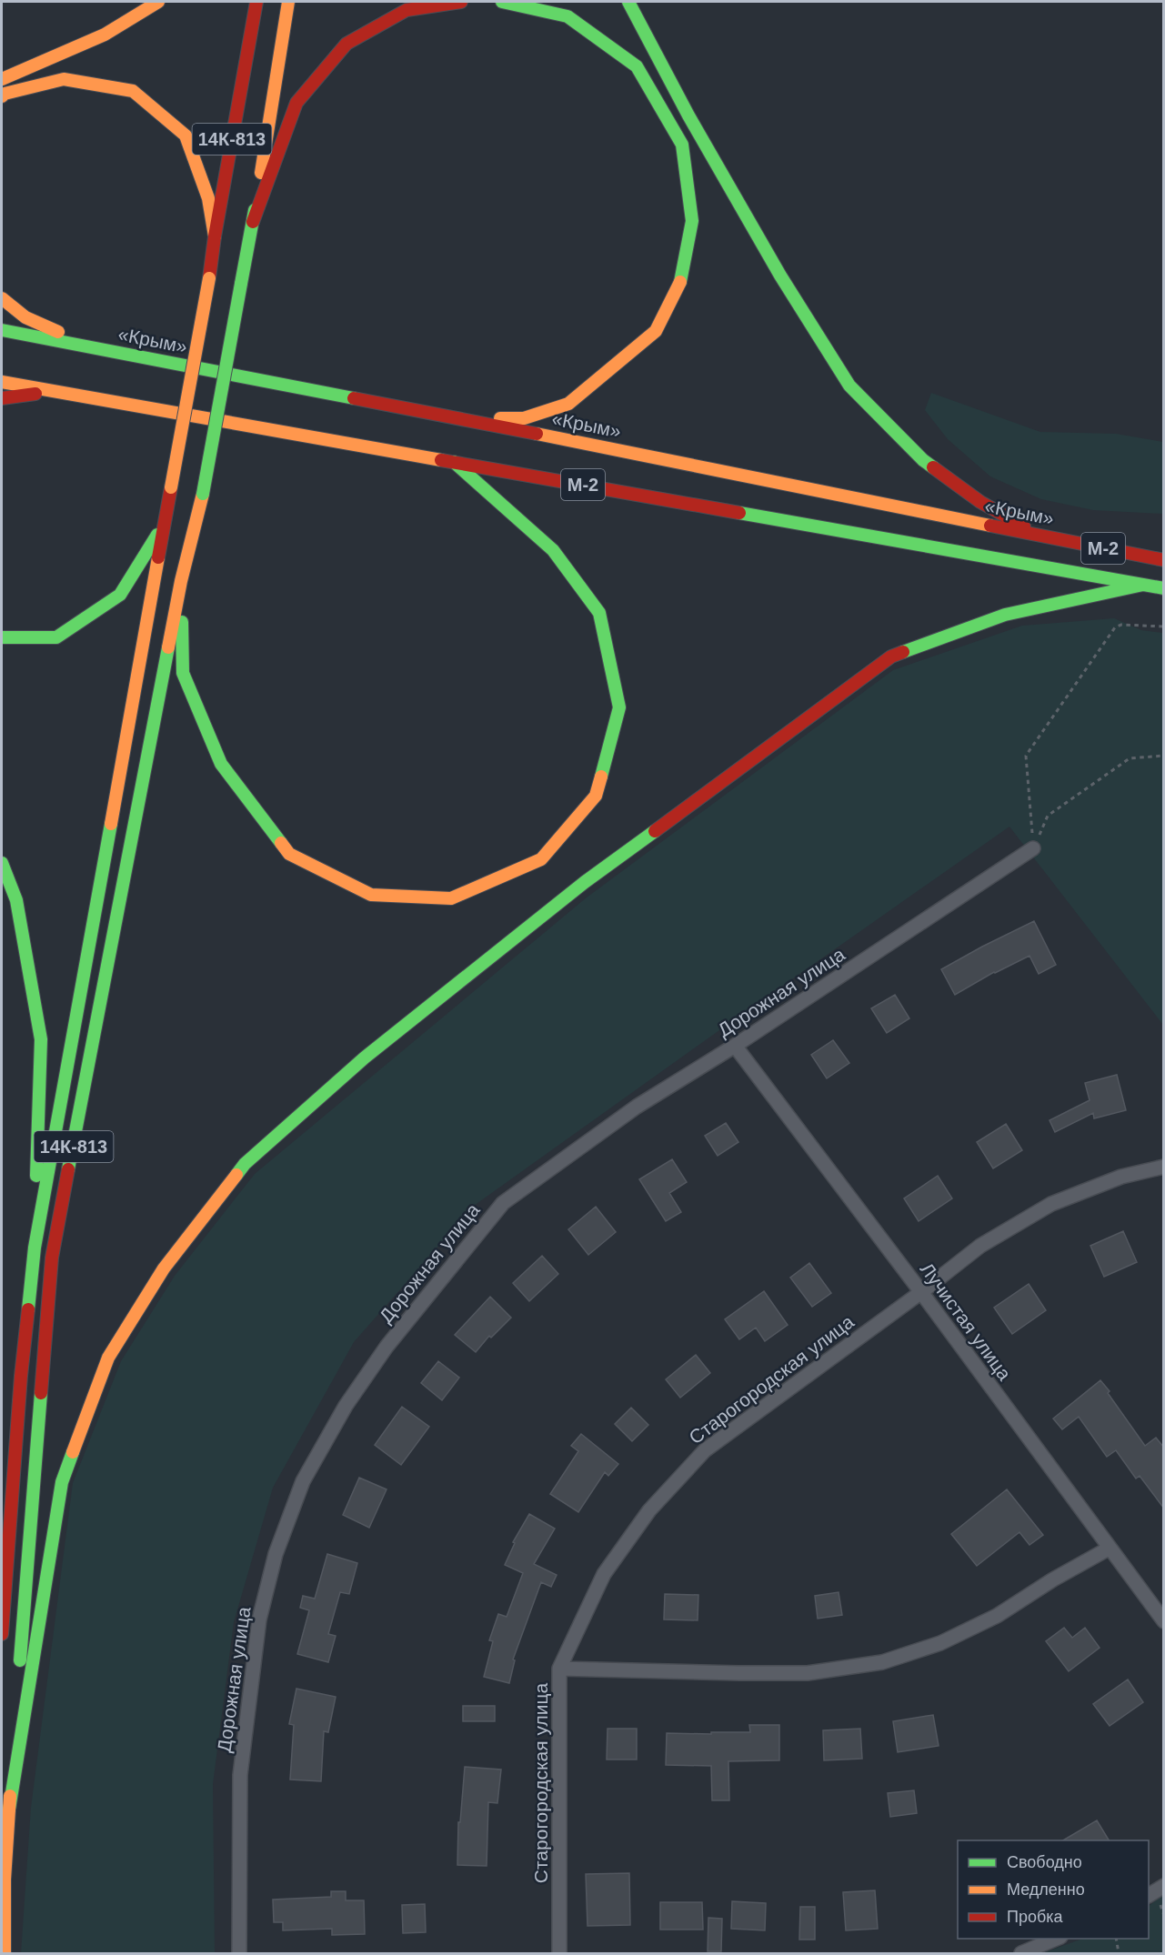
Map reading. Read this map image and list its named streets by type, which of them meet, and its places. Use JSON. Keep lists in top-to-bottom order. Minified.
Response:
{"streets":{"main road":["14К-813","«Крым»","М-2"],"street":["Дорожная улица","Лучистая улица","Старогородская улица"]},"crossings":[["Дорожная улица","Лучистая улица"],["Лучистая улица","Старогородская улица"]],"legend":["Свободно","Медленно","Пробка"]}
